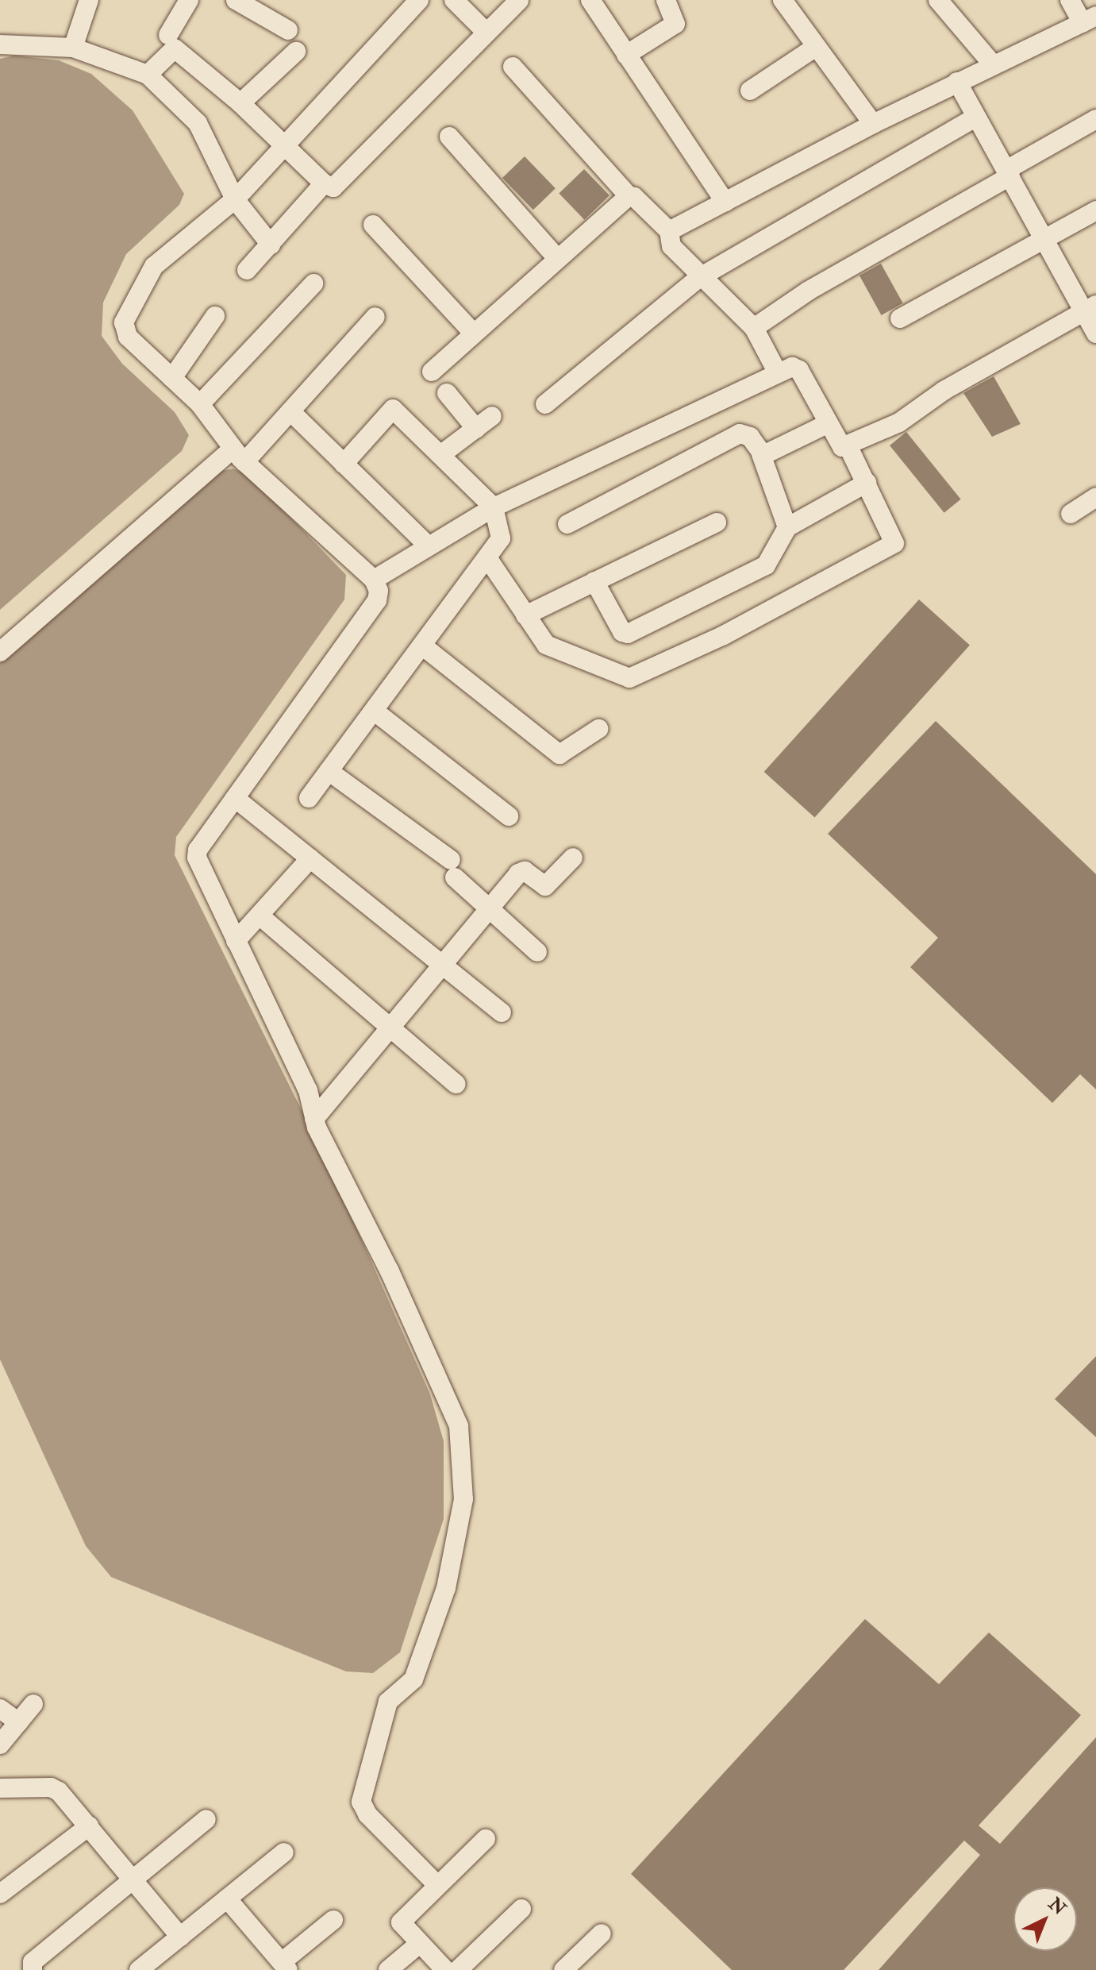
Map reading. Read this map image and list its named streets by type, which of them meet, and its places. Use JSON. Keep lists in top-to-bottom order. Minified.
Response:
{"north":"top right"}
